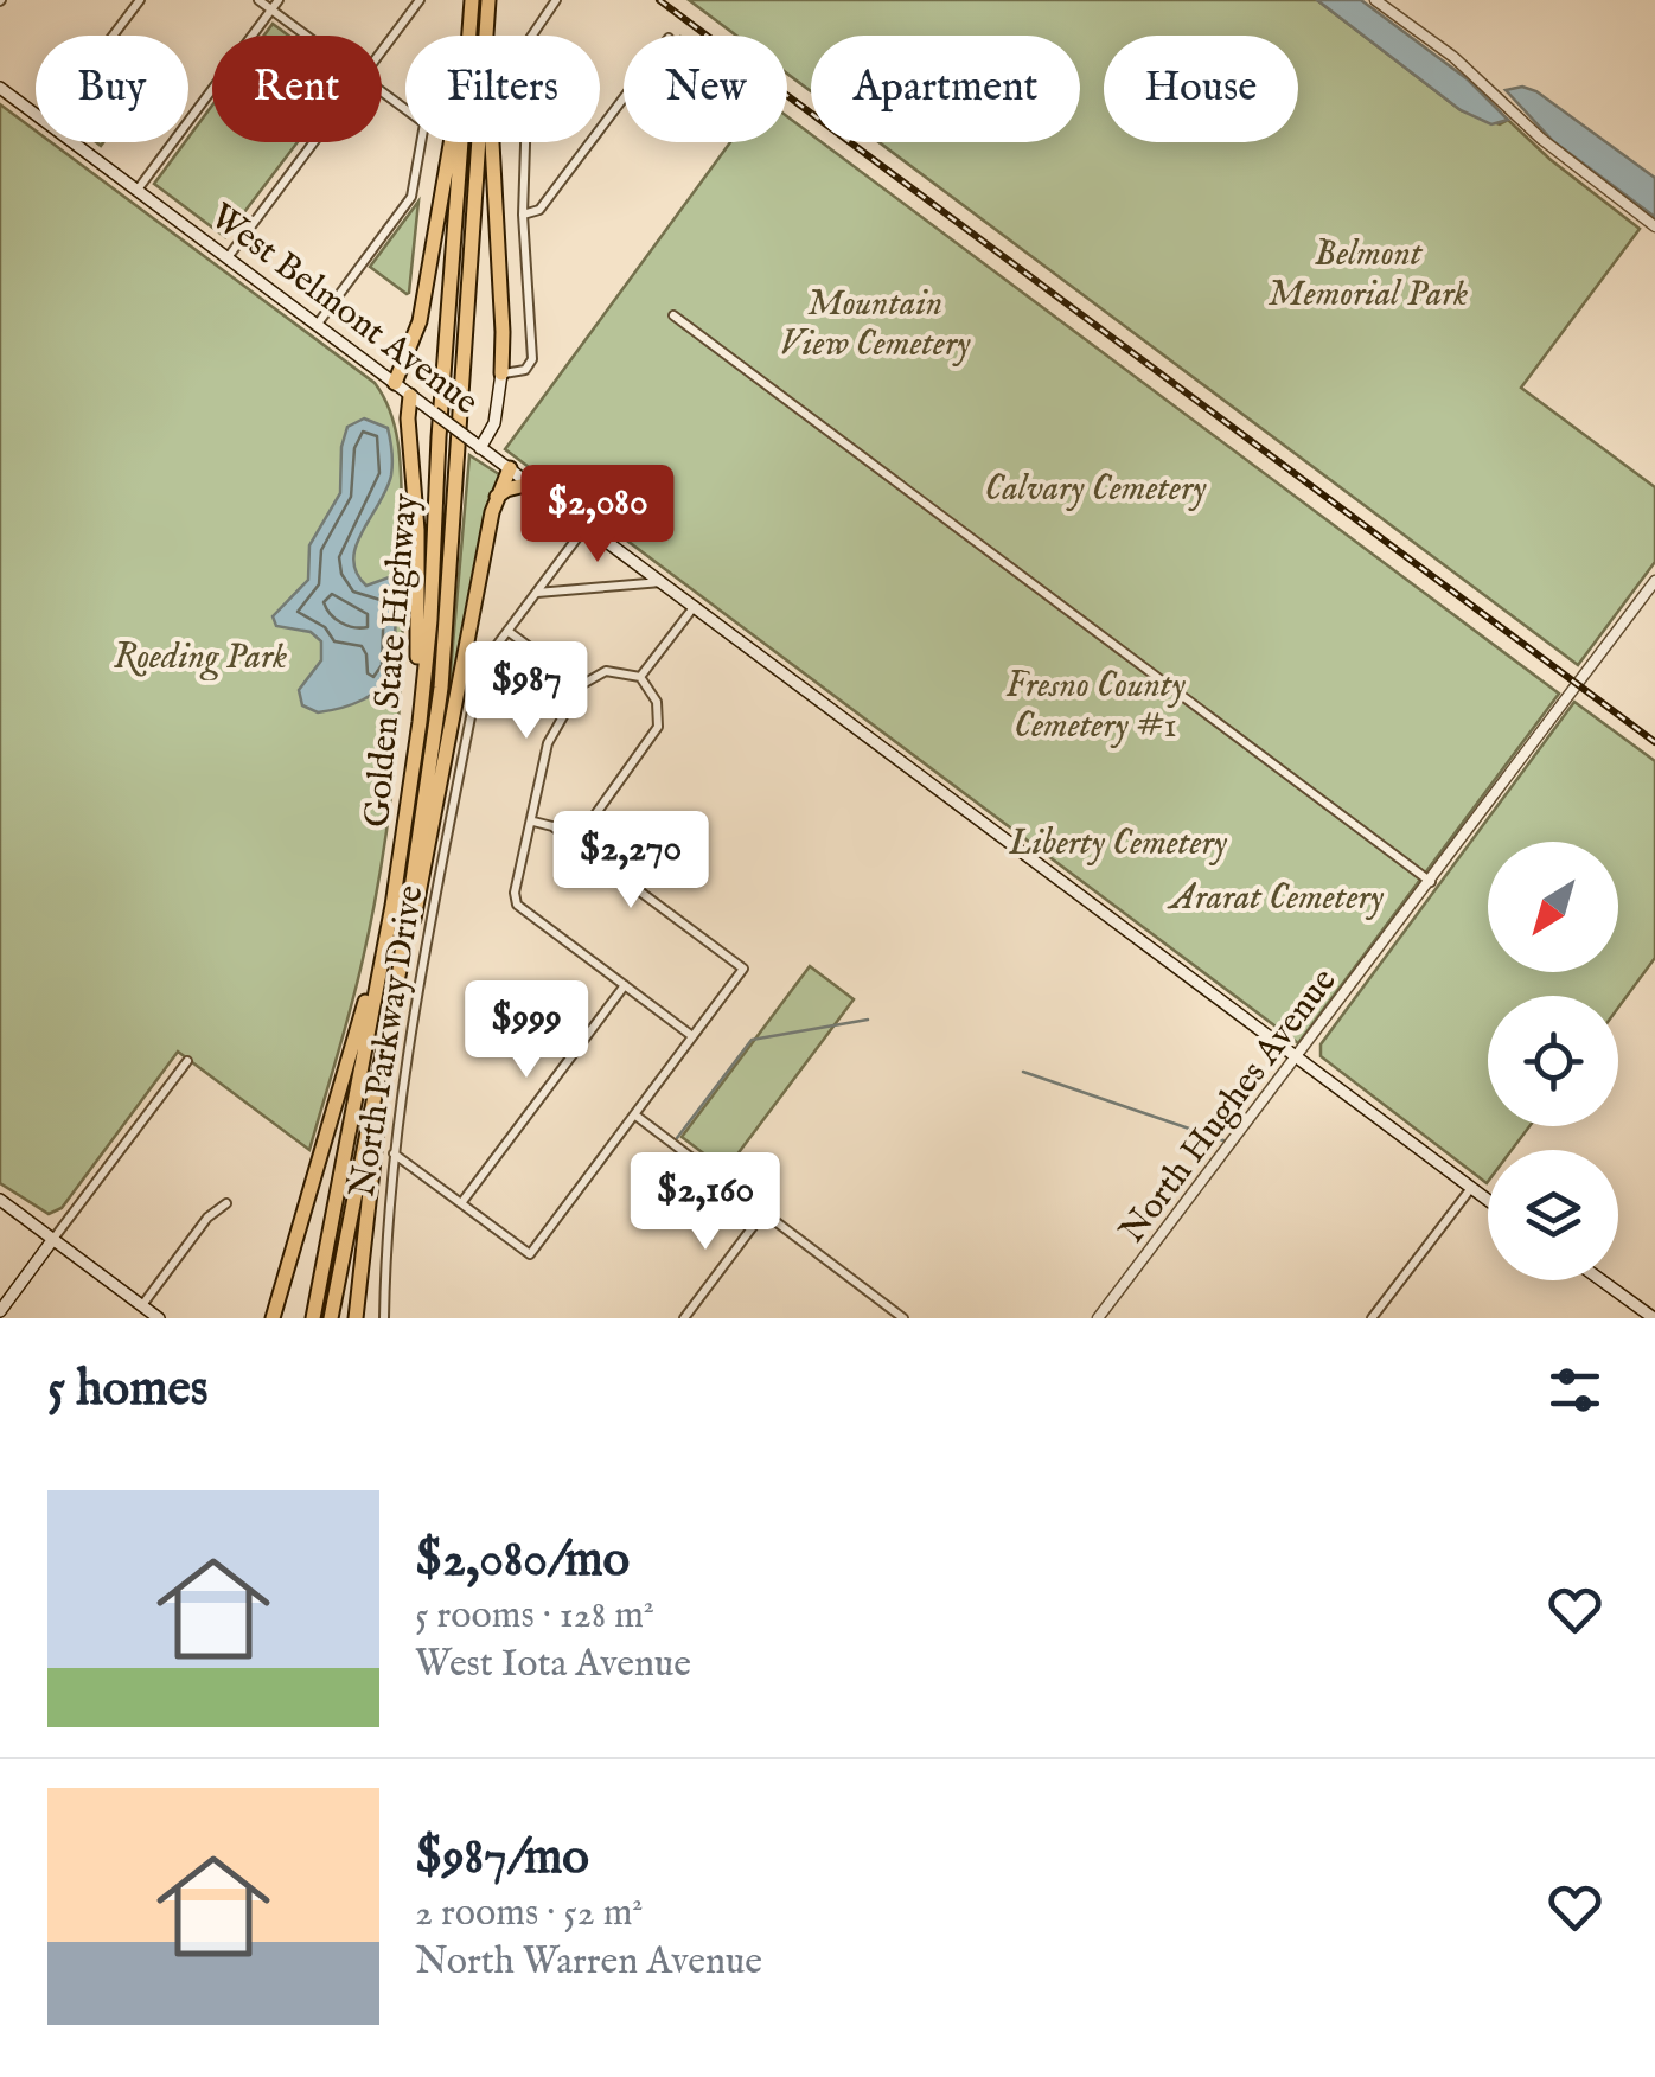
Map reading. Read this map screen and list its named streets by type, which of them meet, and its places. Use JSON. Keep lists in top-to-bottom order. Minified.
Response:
{"streets":{"highway":["Golden State Highway"],"main road":["West Belmont Avenue"],"street":["North Parkway Drive","North Hughes Avenue"]},"crossings":[["West Belmont Avenue","North Parkway Drive"],["West Belmont Avenue","North Hughes Avenue"]],"parks":["Belmont Memorial Park","Mountain View Cemetery","Calvary Cemetery","Roeding Park","Fresno County Cemetery #1","Liberty Cemetery","Ararat Cemetery"],"north":"bottom left","page":{"chip":["Buy","Rent","Filters","New","Apartment","House"],"price":["$2,080","$987","$2,270","$999","$2,160"],"heading":"5 homes","list":[{"name":"$2,080/mo","note":"5 rooms · 128 m² · West Iota Avenue"},{"name":"$987/mo","note":"2 rooms · 52 m² · North Warren Avenue"}]}}
